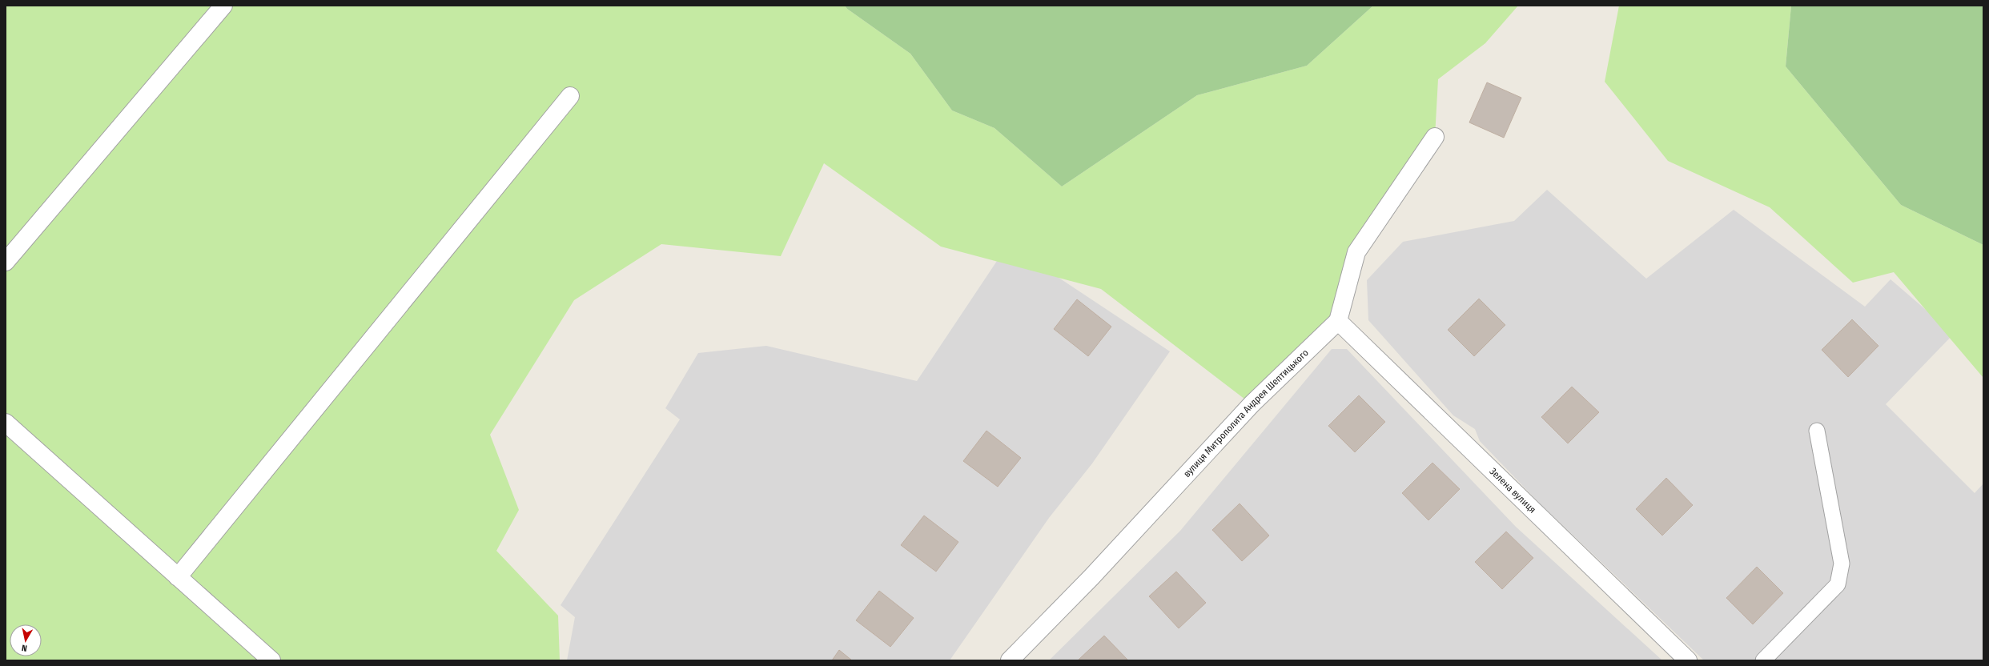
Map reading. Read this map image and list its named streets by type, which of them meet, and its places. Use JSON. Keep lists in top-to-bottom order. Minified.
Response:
{"streets":{"street":["вулиця Митрополита Андрея Шептицького","Зелена вулиця"]},"crossings":[["вулиця Митрополита Андрея Шептицького","Зелена вулиця"]],"north":"bottom"}
